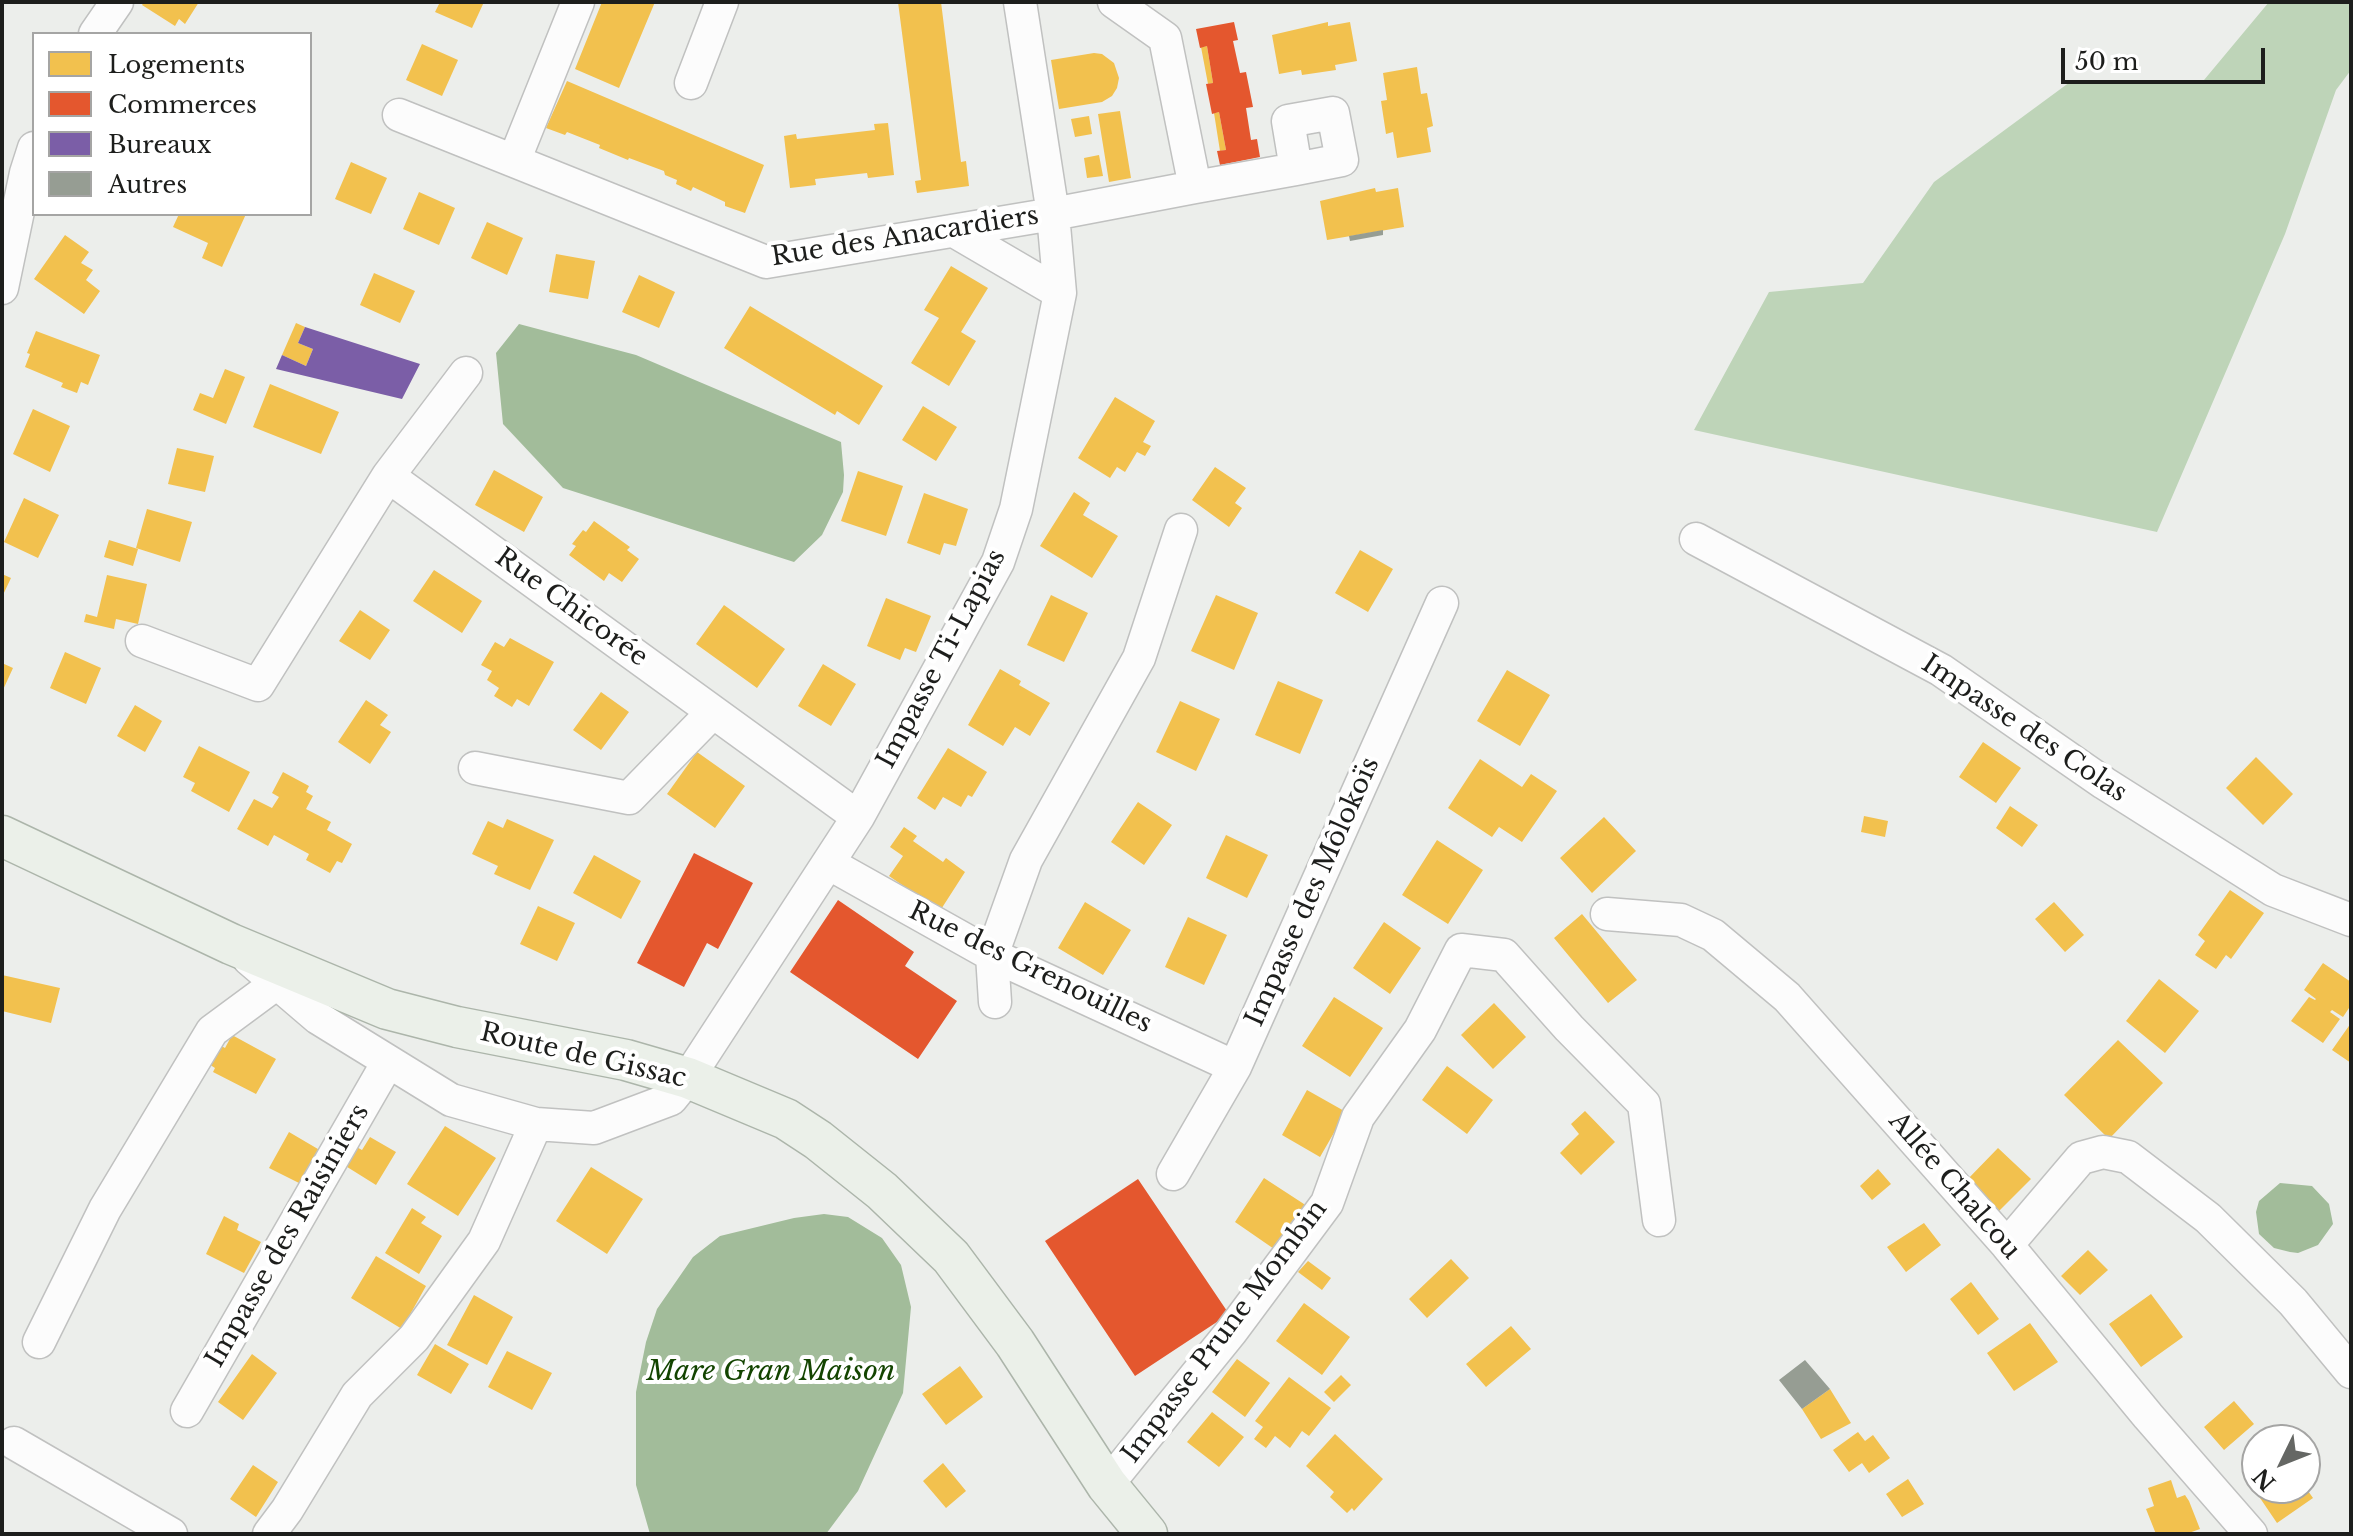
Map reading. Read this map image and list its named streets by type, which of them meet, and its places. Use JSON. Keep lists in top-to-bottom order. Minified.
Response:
{"streets":{"main road":["Route de Gissac"],"street":["Rue des Anacardiers","Rue Chicorée","Impasse Ti-Lapias","Impasse des Colas","Impasse des Môlokoïs","Rue des Grenouilles","Allée Chalcou","Impasse des Raisiniers","Impasse Prune Mombin"]},"crossings":[["Rue des Anacardiers","Impasse Ti-Lapias"],["Rue Chicorée","Impasse Ti-Lapias"],["Impasse Ti-Lapias","Rue des Grenouilles"],["Impasse Ti-Lapias","Route de Gissac"],["Impasse Ti-Lapias","Impasse des Raisiniers"],["Impasse des Môlokoïs","Rue des Grenouilles"],["Route de Gissac","Impasse Prune Mombin"]],"water":["Mare Gran Maison"],"legend":["Logements","Commerces","Bureaux","Autres"],"scale_bar":"50 m","north":"bottom left"}
